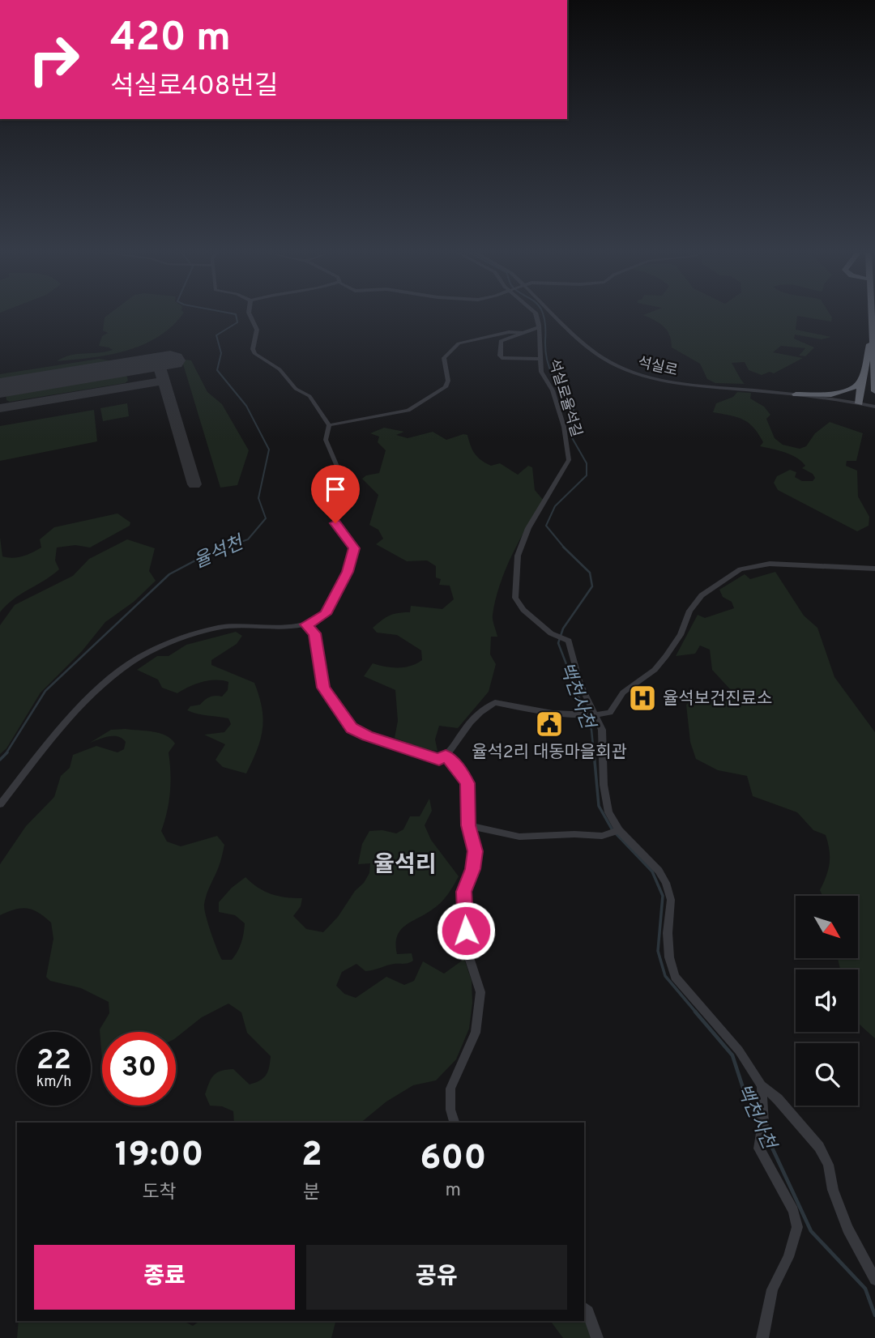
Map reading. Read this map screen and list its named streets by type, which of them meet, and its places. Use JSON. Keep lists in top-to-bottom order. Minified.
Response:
{"streets":{"street":["석실로","석실로율석길"]},"districts":["율석리"],"water":["율석천","백천사천"],"places":{"hospital":["율석보건진료소"],"public building":["율석2리 대동마을회관"]},"north":"bottom right","page":{"turn":["420 m","석실로408번길"],"speed":"22 km/h","limit":"30","eta":["19:00","도착","2","분","600","m"],"buttons":["종료","공유"]}}
